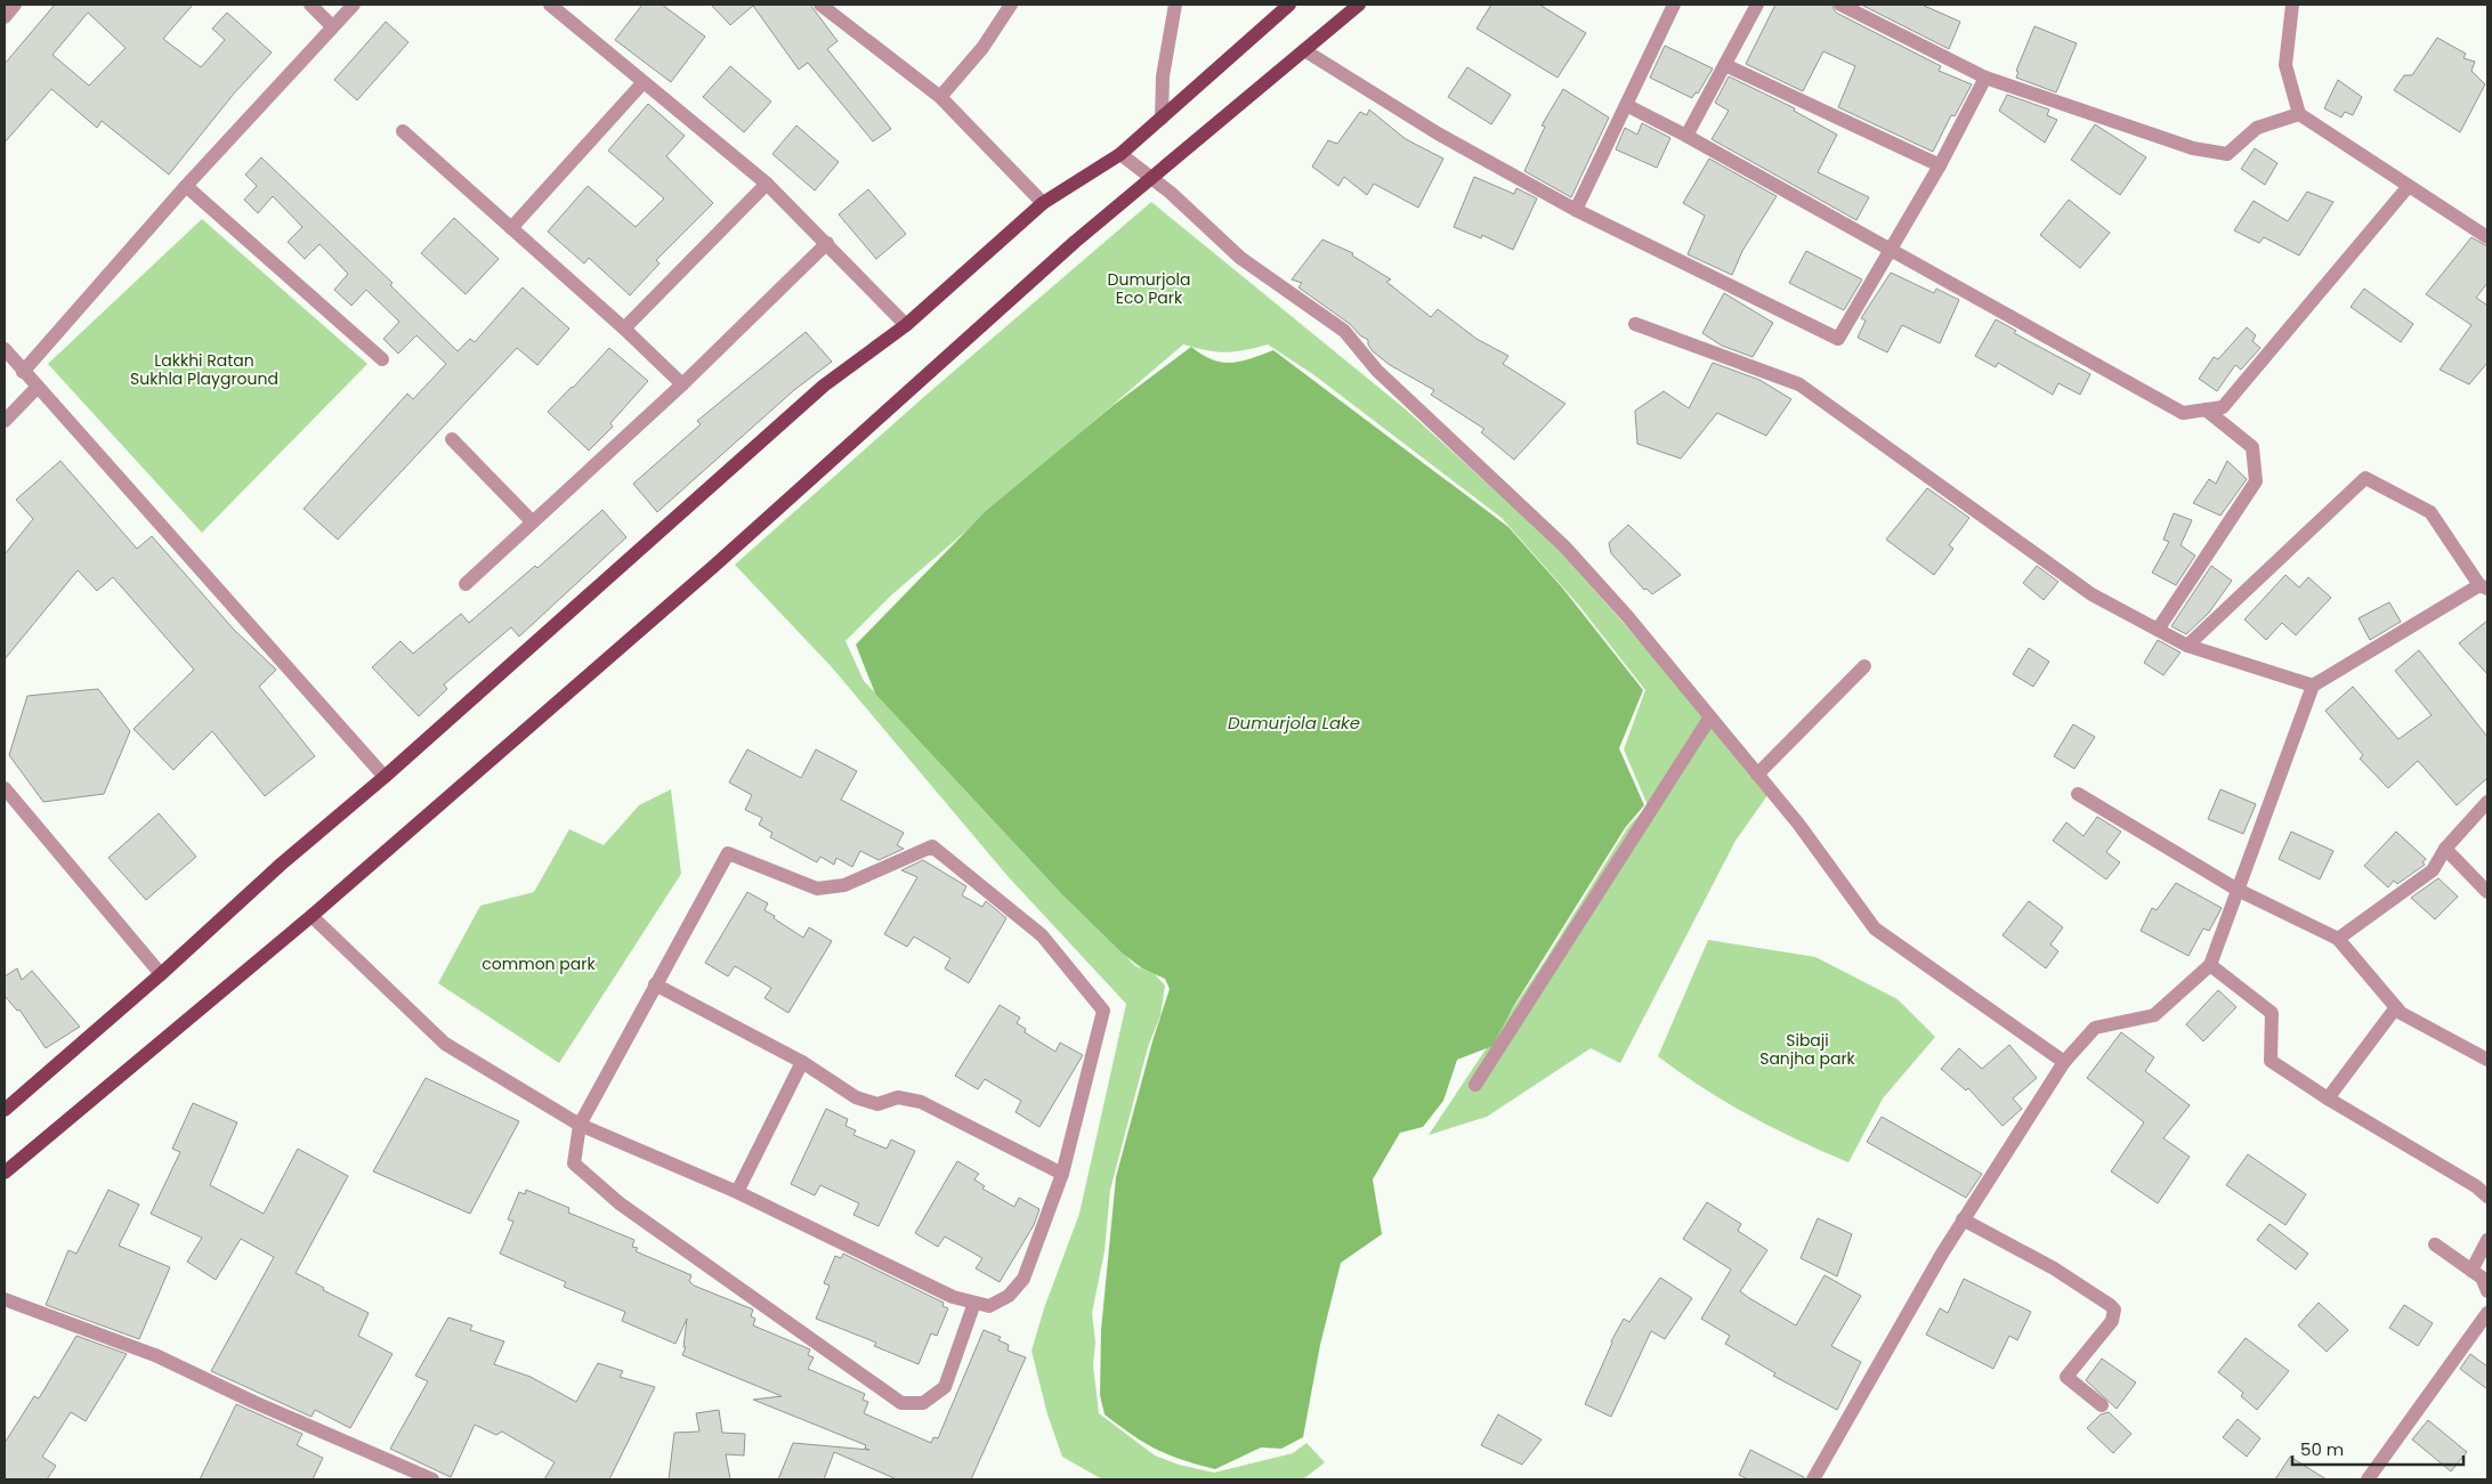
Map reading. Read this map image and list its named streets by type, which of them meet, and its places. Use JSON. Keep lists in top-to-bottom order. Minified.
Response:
{"water":["Dumurjola Lake"],"parks":["Dumurjola Eco Park","Lakkhi Ratan Sukhla Playground","common park","Sibaji Sanjha park"],"scale_bar":"50 m"}
